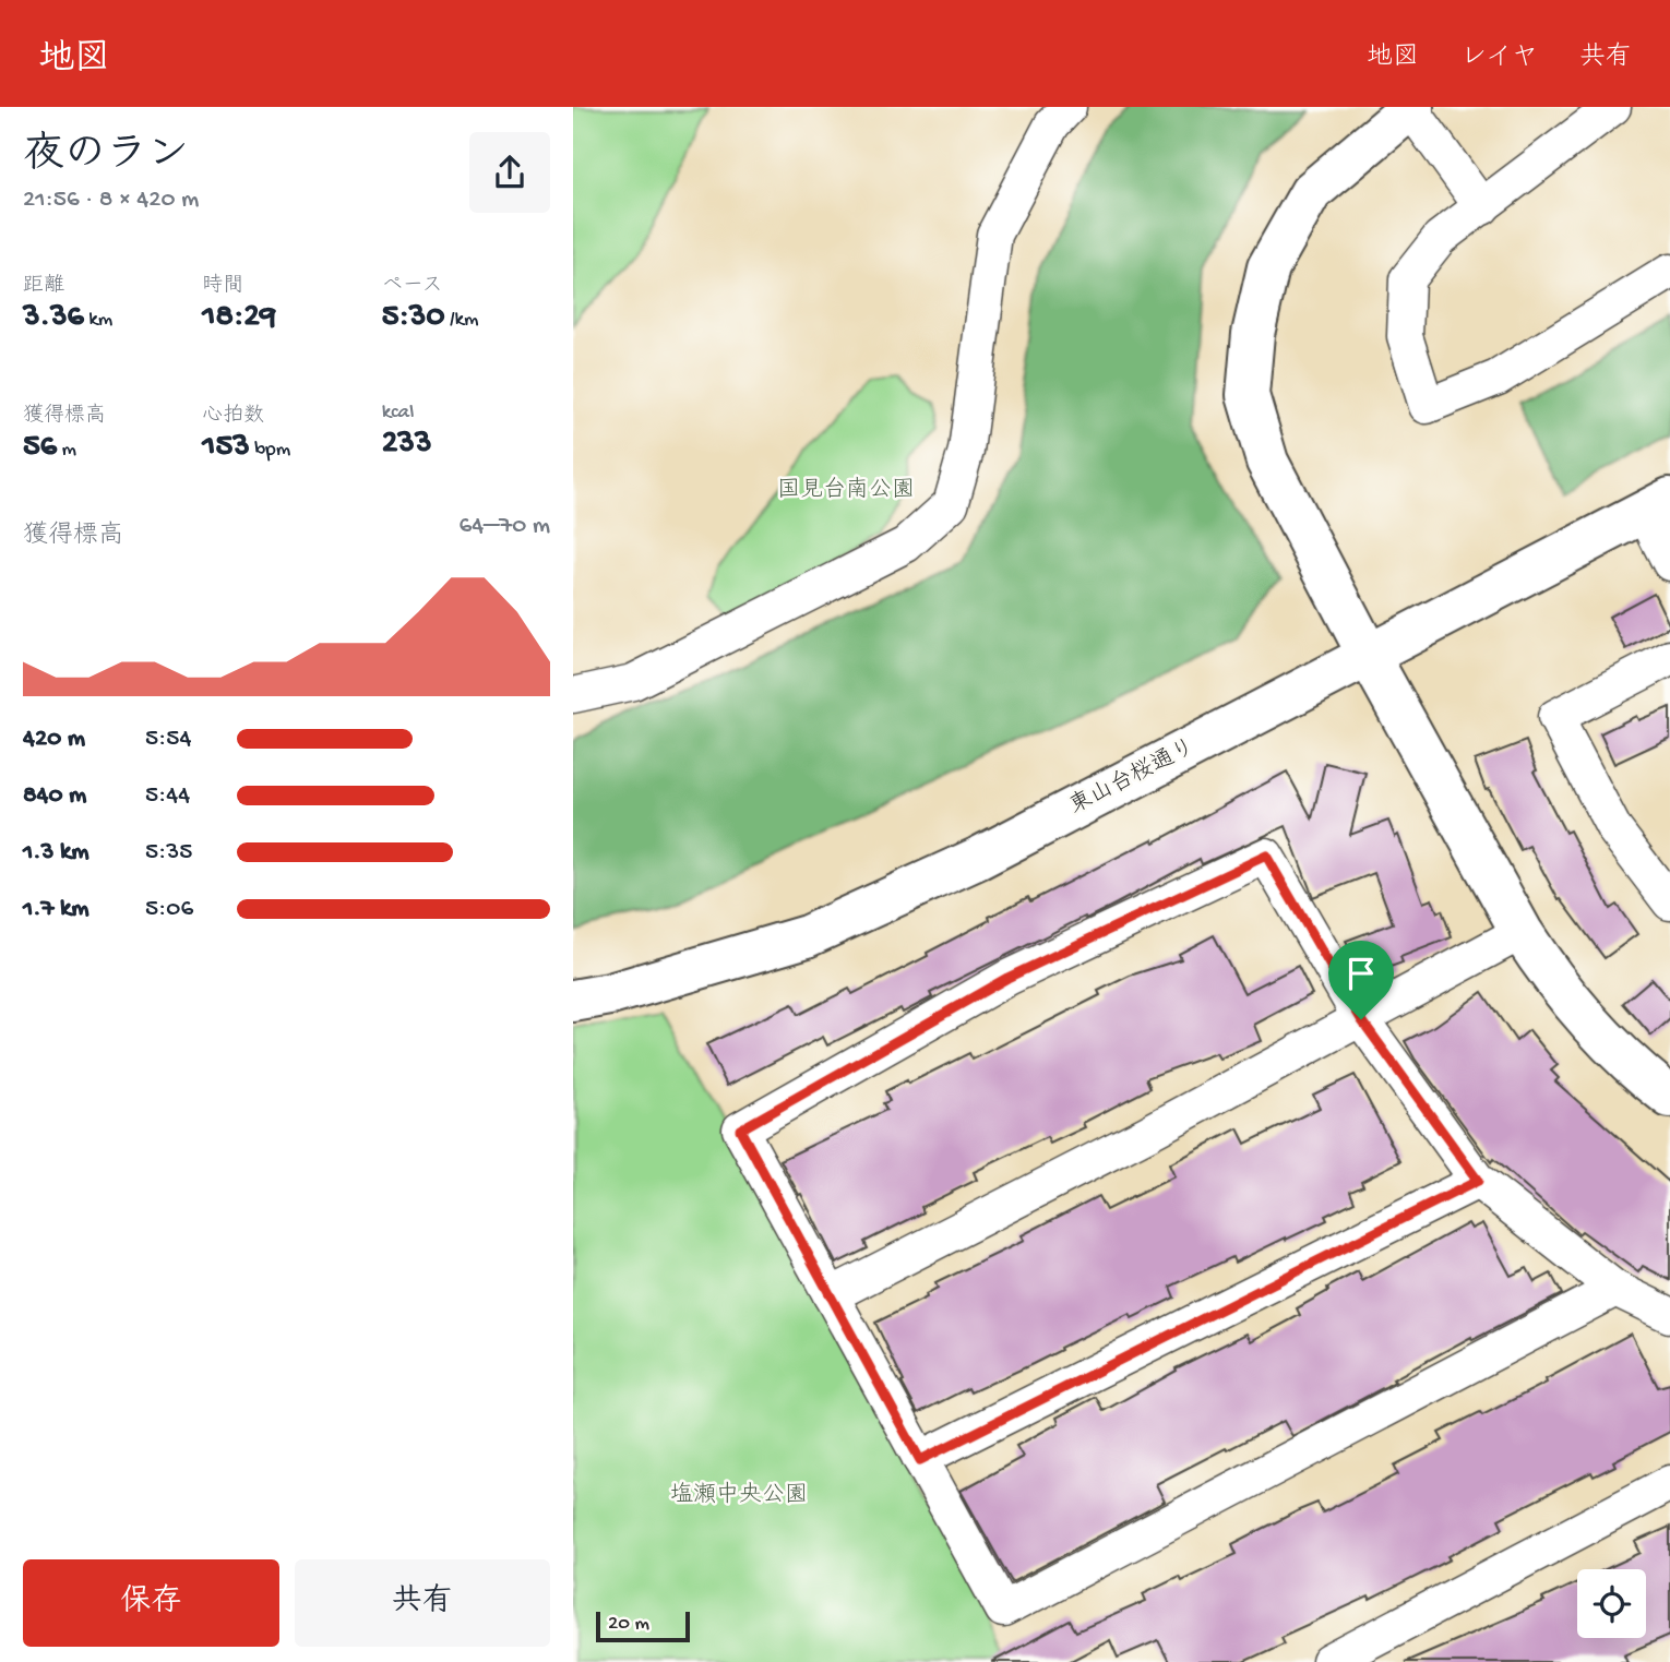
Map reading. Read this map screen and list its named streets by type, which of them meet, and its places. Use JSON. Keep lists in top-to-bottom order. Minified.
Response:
{"streets":{"street":["東山台桜通り"]},"parks":["国見台南公園","塩瀬中央公園"],"scale_bar":"20 m","page":{"header":"地図","nav":["地図","レイヤ","共有"],"heading":["夜のラン","21:56 · 8 × 420 m"],"stats":[["距離","3.36 km"],["時間","18:29"],["ペース","5:30 /km"],["獲得標高","56 m"],["心拍数","153 bpm"],["kcal","233"]],"chart":["獲得標高","64–70 m"],"list":[{"name":"420 m","note":"5:54"},{"name":"840 m","note":"5:44"},{"name":"1.3 km","note":"5:35"},{"name":"1.7 km","note":"5:06"}],"buttons":["保存","共有"],"scale":"20 m"}}
